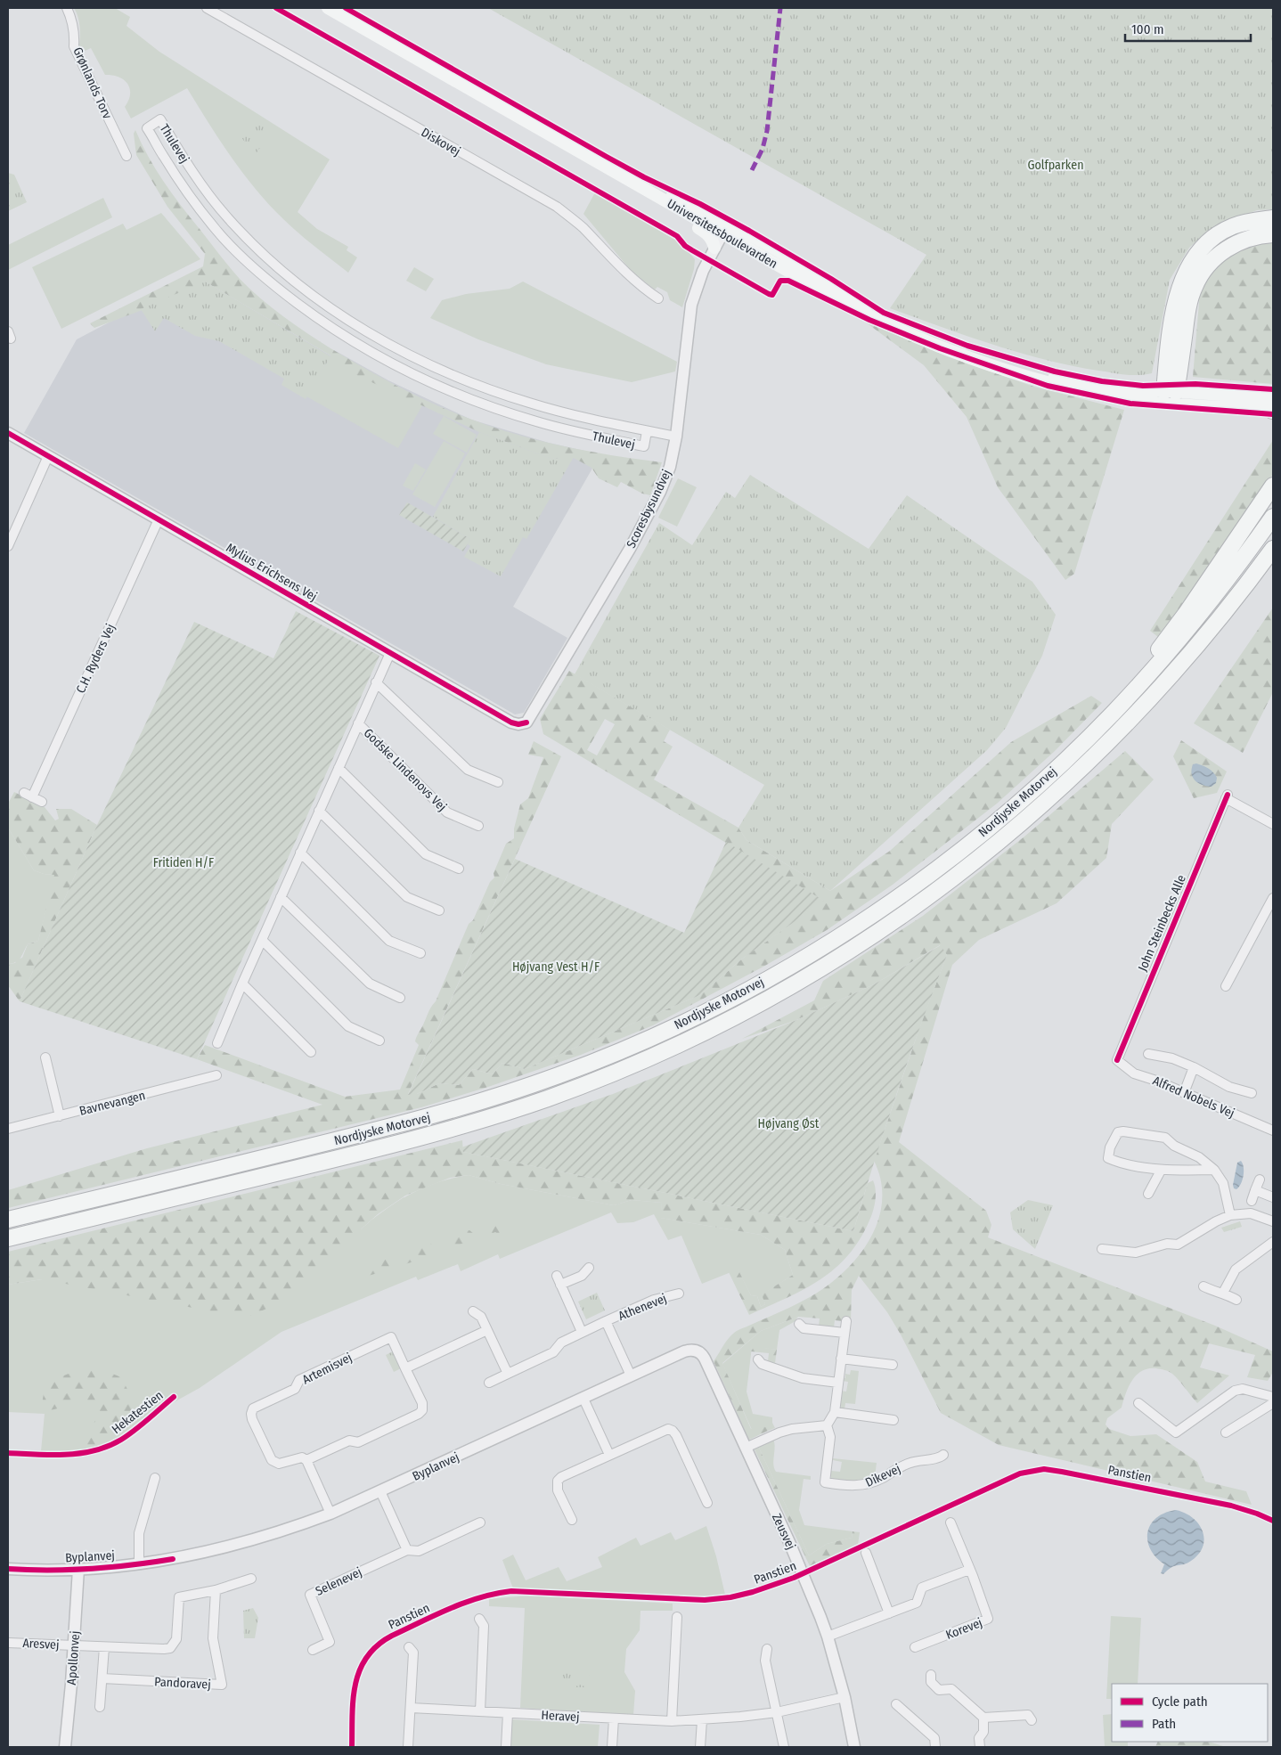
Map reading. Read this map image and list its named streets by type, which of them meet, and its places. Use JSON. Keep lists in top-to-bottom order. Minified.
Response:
{"streets":{"highway":["Nordjyske Motorvej"],"main road":["Universitetsboulevarden"],"street":["Grønlands Torv","Diskovej","Thulevej","Scoresbysundvej","Mylius Erichsens Vej","C.H. Ryders Vej","Godske Lindenovs Vej","John Steinbecks Alle","Alfred Nobels Vej","Bavnevangen","Athenevej","Artemisvej","Byplanvej","Dikevej","Zeusvej","Selenevej","Korevej","Aresvej","Apollonvej","Pandoravej","Heravej"],"cycle path":["Hekatestien","Panstien"]},"crossings":[["Thulevej","Scoresbysundvej"],["Universitetsboulevarden","Scoresbysundvej"],["Scoresbysundvej","Mylius Erichsens Vej"],["Mylius Erichsens Vej","C.H. Ryders Vej"],["Mylius Erichsens Vej","Godske Lindenovs Vej"],["John Steinbecks Alle","Alfred Nobels Vej"],["Athenevej","Byplanvej"],["Byplanvej","Zeusvej"],["Byplanvej","Apollonvej"],["Zeusvej","Heravej"],["Aresvej","Apollonvej"]],"parks":["Golfparken","Fritiden H/F","Højvang Vest H/F","Højvang Øst"],"legend":["Cycle path","Path"],"scale_bar":"100 m"}
